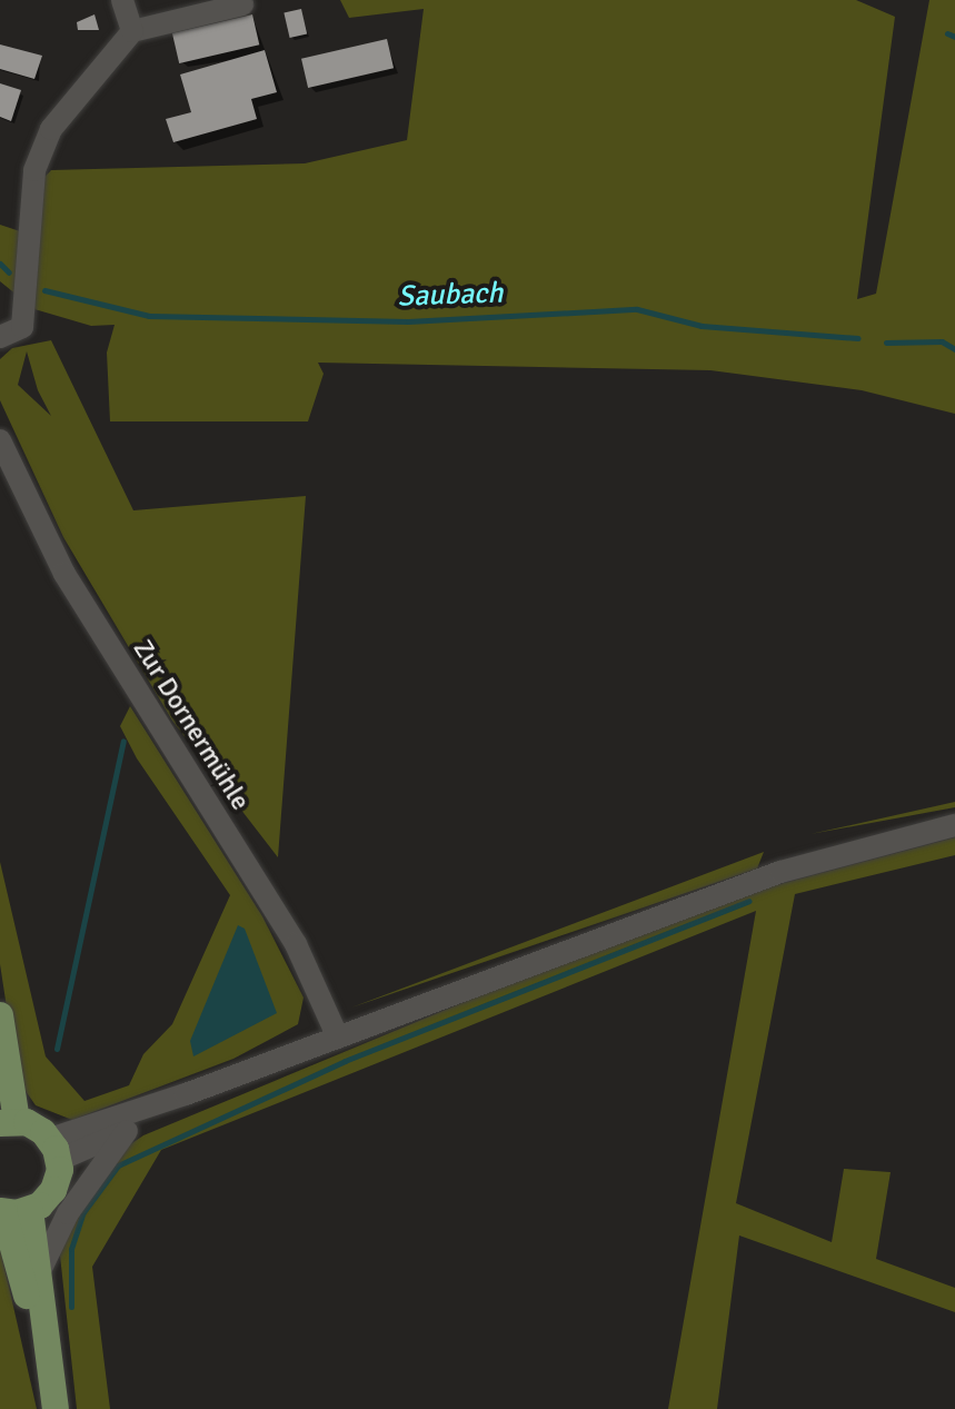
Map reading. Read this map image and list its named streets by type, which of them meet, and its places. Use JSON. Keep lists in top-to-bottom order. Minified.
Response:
{"streets":{"street":["Zur Dornermühle"]},"water":["Saubach"]}
